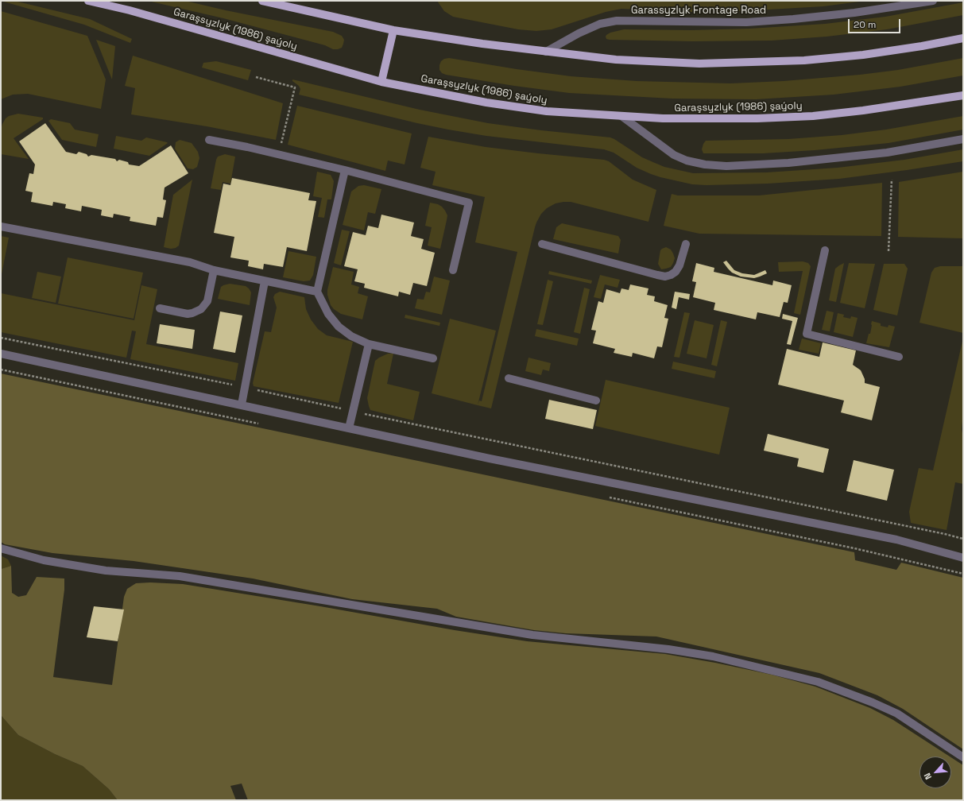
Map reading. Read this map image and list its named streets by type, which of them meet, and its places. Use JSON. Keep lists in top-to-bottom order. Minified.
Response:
{"streets":{"main road":["Garaşsyzlyk (1986) şaýoly"],"street":["Garassyzlyk Frontage Road"]},"scale_bar":"20 m","north":"bottom left"}
